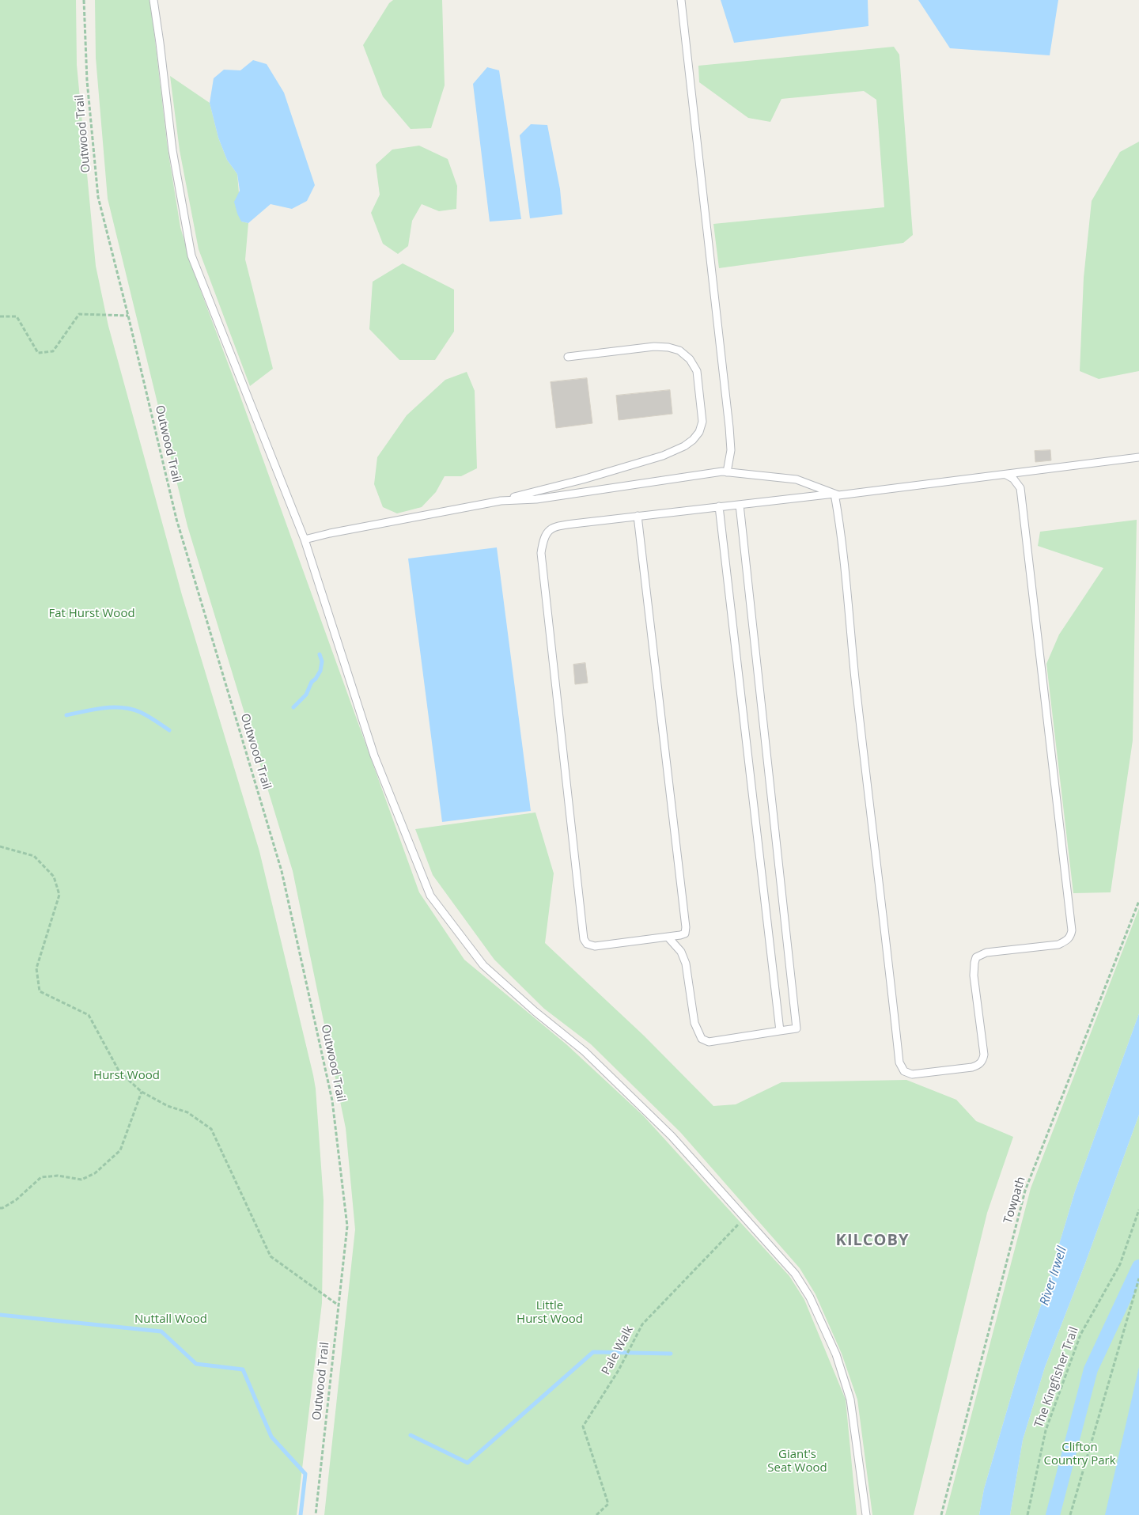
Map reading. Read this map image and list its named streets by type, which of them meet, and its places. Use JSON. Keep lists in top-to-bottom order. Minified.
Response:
{"streets":{"path":["Outwood Trail","Towpath","Pale Walk","The Kingfisher Trail"]},"districts":["KILCOBY"],"water":["River Irwell"],"parks":["Fat Hurst Wood","Hurst Wood","Little Hurst Wood","Nuttall Wood","Clifton Country Park","Giant's Seat Wood"]}
